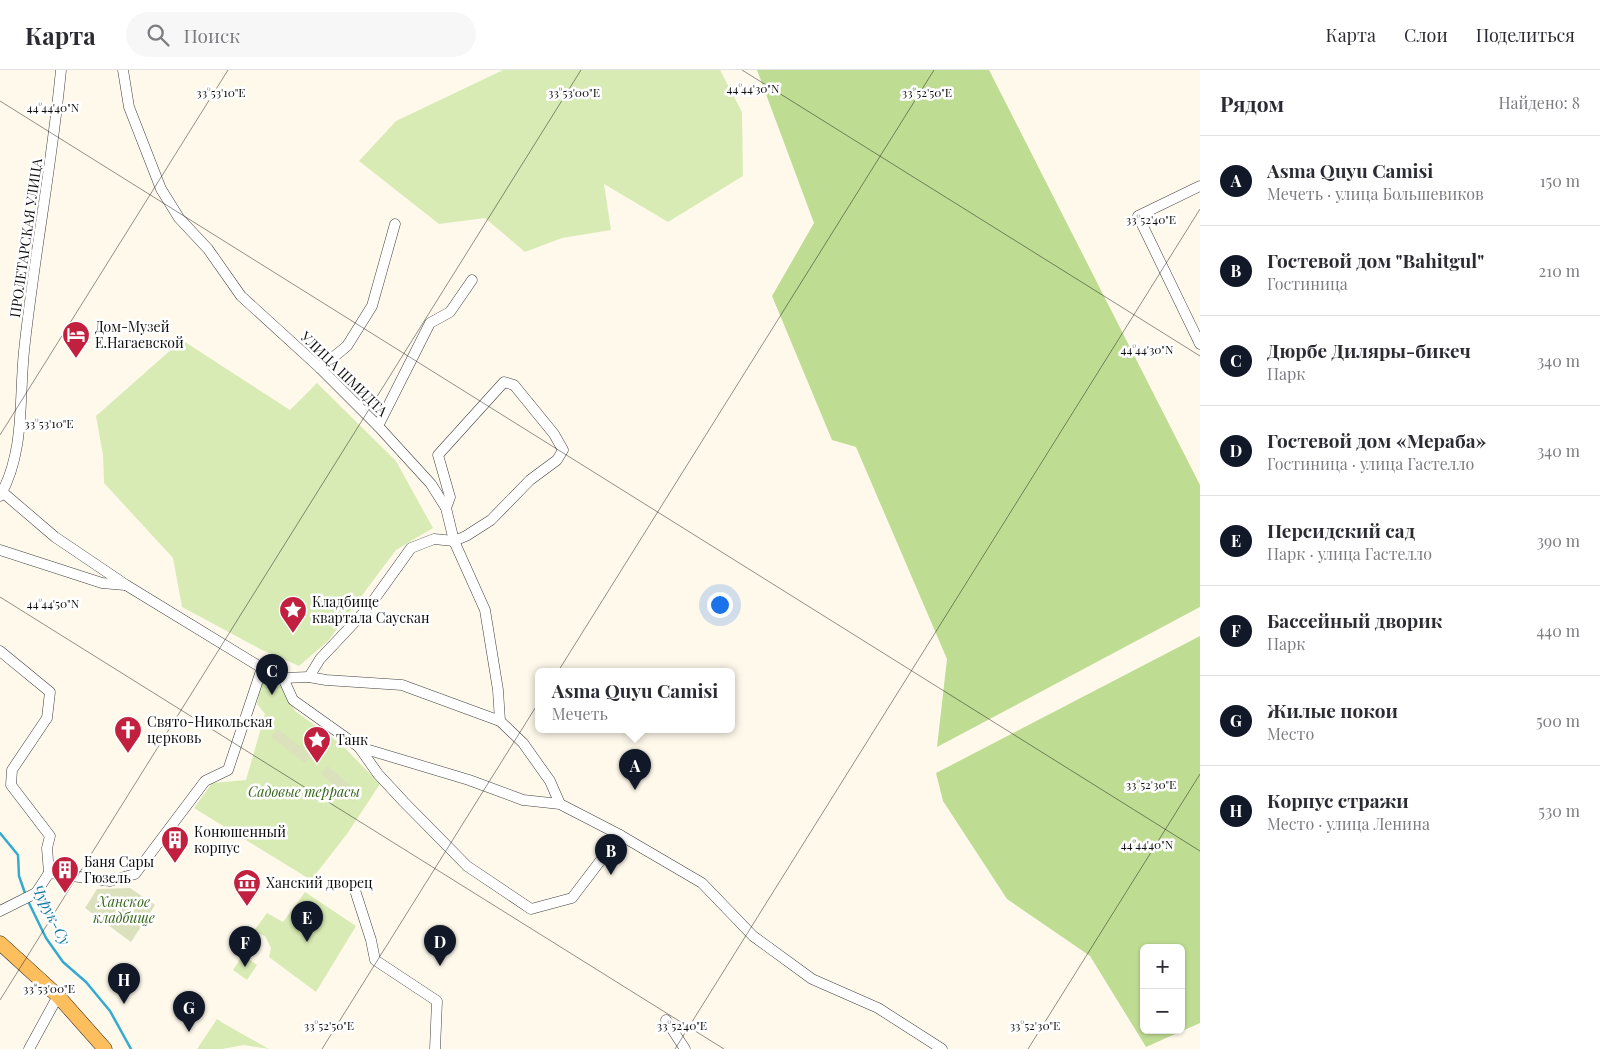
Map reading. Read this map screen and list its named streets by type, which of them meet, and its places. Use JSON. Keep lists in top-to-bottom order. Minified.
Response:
{"streets":{"street":["ПРОЛЕТАРСКАЯ УЛИЦА","УЛИЦА ШМИДТА"]},"water":["Чурук-Су"],"parks":["Садовые террасы","Ханское кладбище"],"places":{"hotel":["Дом-Музей Е.Нагаевской"],"place":["Кладбище квартала Саускан","Танк"],"church":["Свято-Никольская церковь"],"building":["Конюшенный корпус","Баня Сары Гюзель"],"museum":["Ханский дворец"]},"page":{"header":"Карта","search":"Поиск","nav":["Карта","Слои","Поделиться"],"heading":["Рядом","Найдено: 8"],"list":[{"mark":"A","name":"Asma Quyu Camisi","note":"Мечеть · улица Большевиков","value":"150 m"},{"mark":"B","name":"Гостевой дом \"Bahitgul\"","note":"Гостиница","value":"210 m"},{"mark":"C","name":"Дюрбе Диляры-бикеч","note":"Парк","value":"340 m"},{"mark":"D","name":"Гостевой дом «Мераба»","note":"Гостиница · улица Гастелло","value":"340 m"},{"mark":"E","name":"Персидский сад","note":"Парк · улица Гастелло","value":"390 m"},{"mark":"F","name":"Бассейный дворик","note":"Парк","value":"440 m"},{"mark":"G","name":"Жилые покои","note":"Место","value":"500 m"},{"mark":"H","name":"Корпус стражи","note":"Место · улица Ленина","value":"530 m"}],"pins":["C","A","B","E","D","F","H","G"],"popup":["Asma Quyu Camisi","Мечеть"],"map_buttons":["+","−"]},"coordinates":["44°44'30\"N","33°53'10\"E","33°53'00\"E","33°52'50\"E","44°44'40\"N","33°52'40\"E","44°44'50\"N","33°52'30\"E"]}
